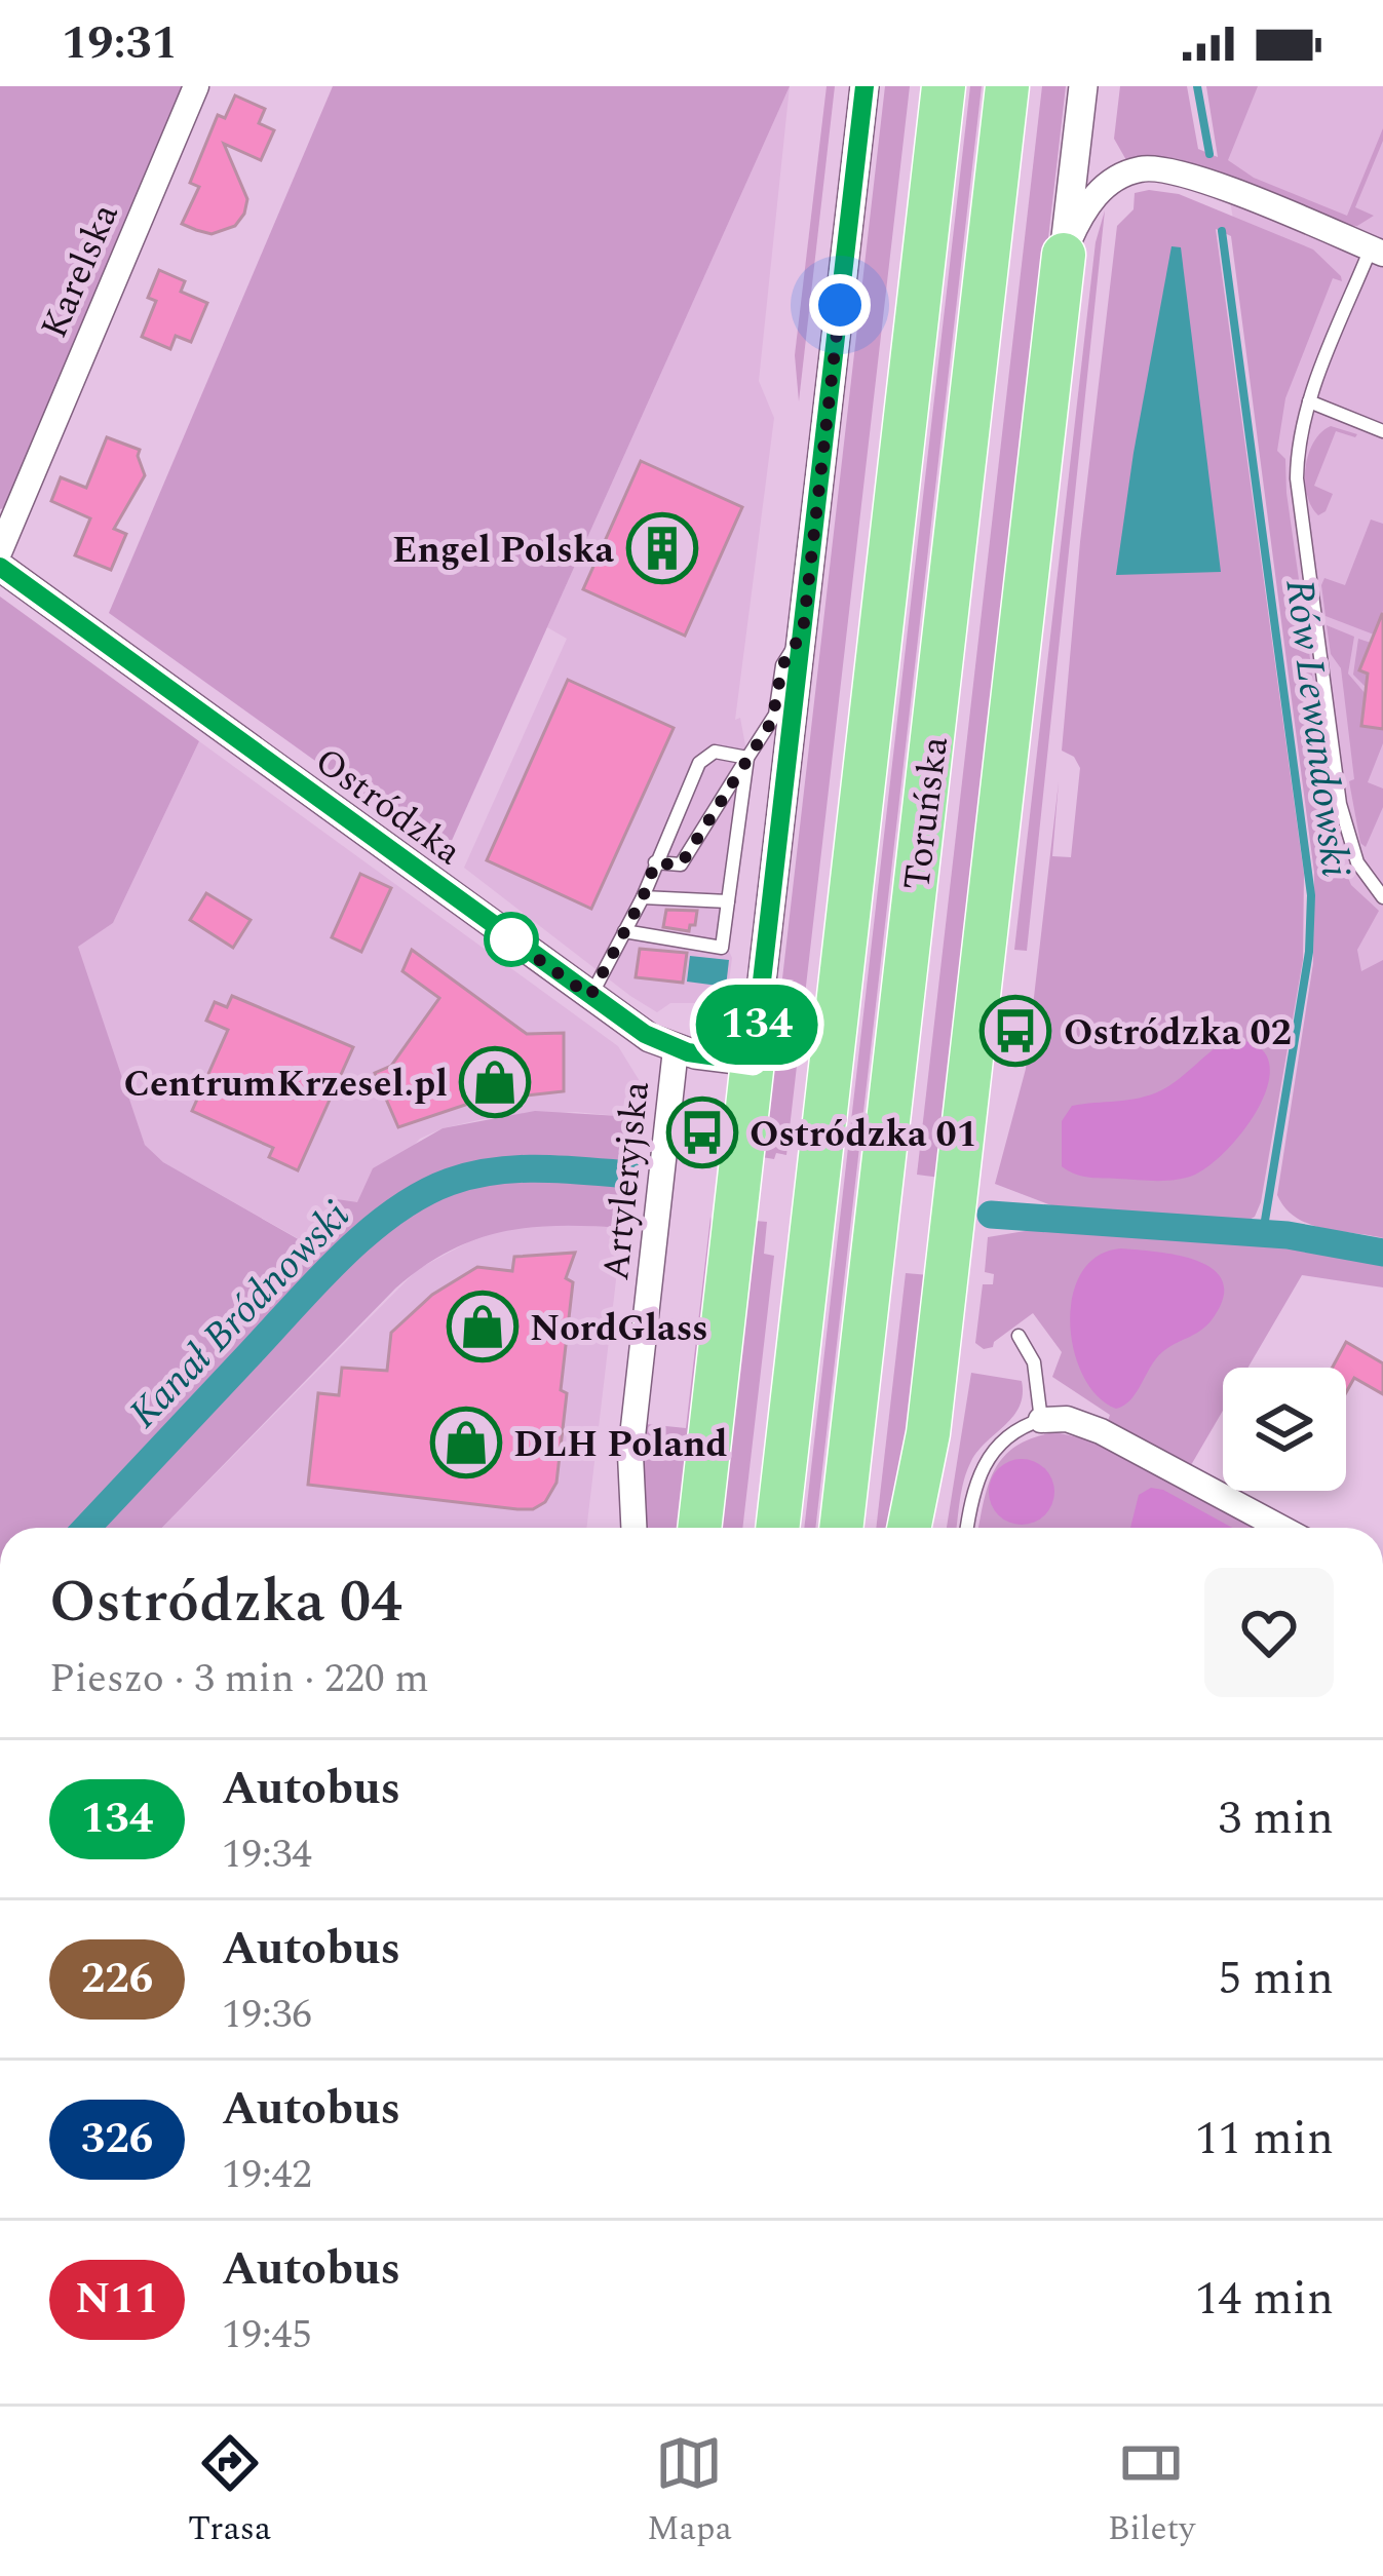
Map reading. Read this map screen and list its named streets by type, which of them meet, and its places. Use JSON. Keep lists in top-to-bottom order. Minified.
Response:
{"streets":{"highway":["Toruńska"],"street":["Karelska","Ostródzka","Artyleryjska"]},"crossings":[["Ostródzka","Artyleryjska"]],"water":["Rów Lewandowski","Kanał Bródnowski"],"places":{"building":["Engel Polska"],"bus stop":["Ostródzka 02","Ostródzka 01"],"shop":["CentrumKrzesel.pl","NordGlass","DLH Poland"]},"lines":["bus line 134"],"page":{"status":"19:31","on_map":"134","heading":["Ostródzka 04","Pieszo · 3 min · 220 m"],"list":[{"mark":"134","name":"Autobus","note":"19:34","value":"3 min"},{"mark":"226","name":"Autobus","note":"19:36","value":"5 min"},{"mark":"326","name":"Autobus","note":"19:42","value":"11 min"},{"mark":"N11","name":"Autobus","note":"19:45","value":"14 min"}],"tabs":["Trasa","Mapa","Bilety"]}}
